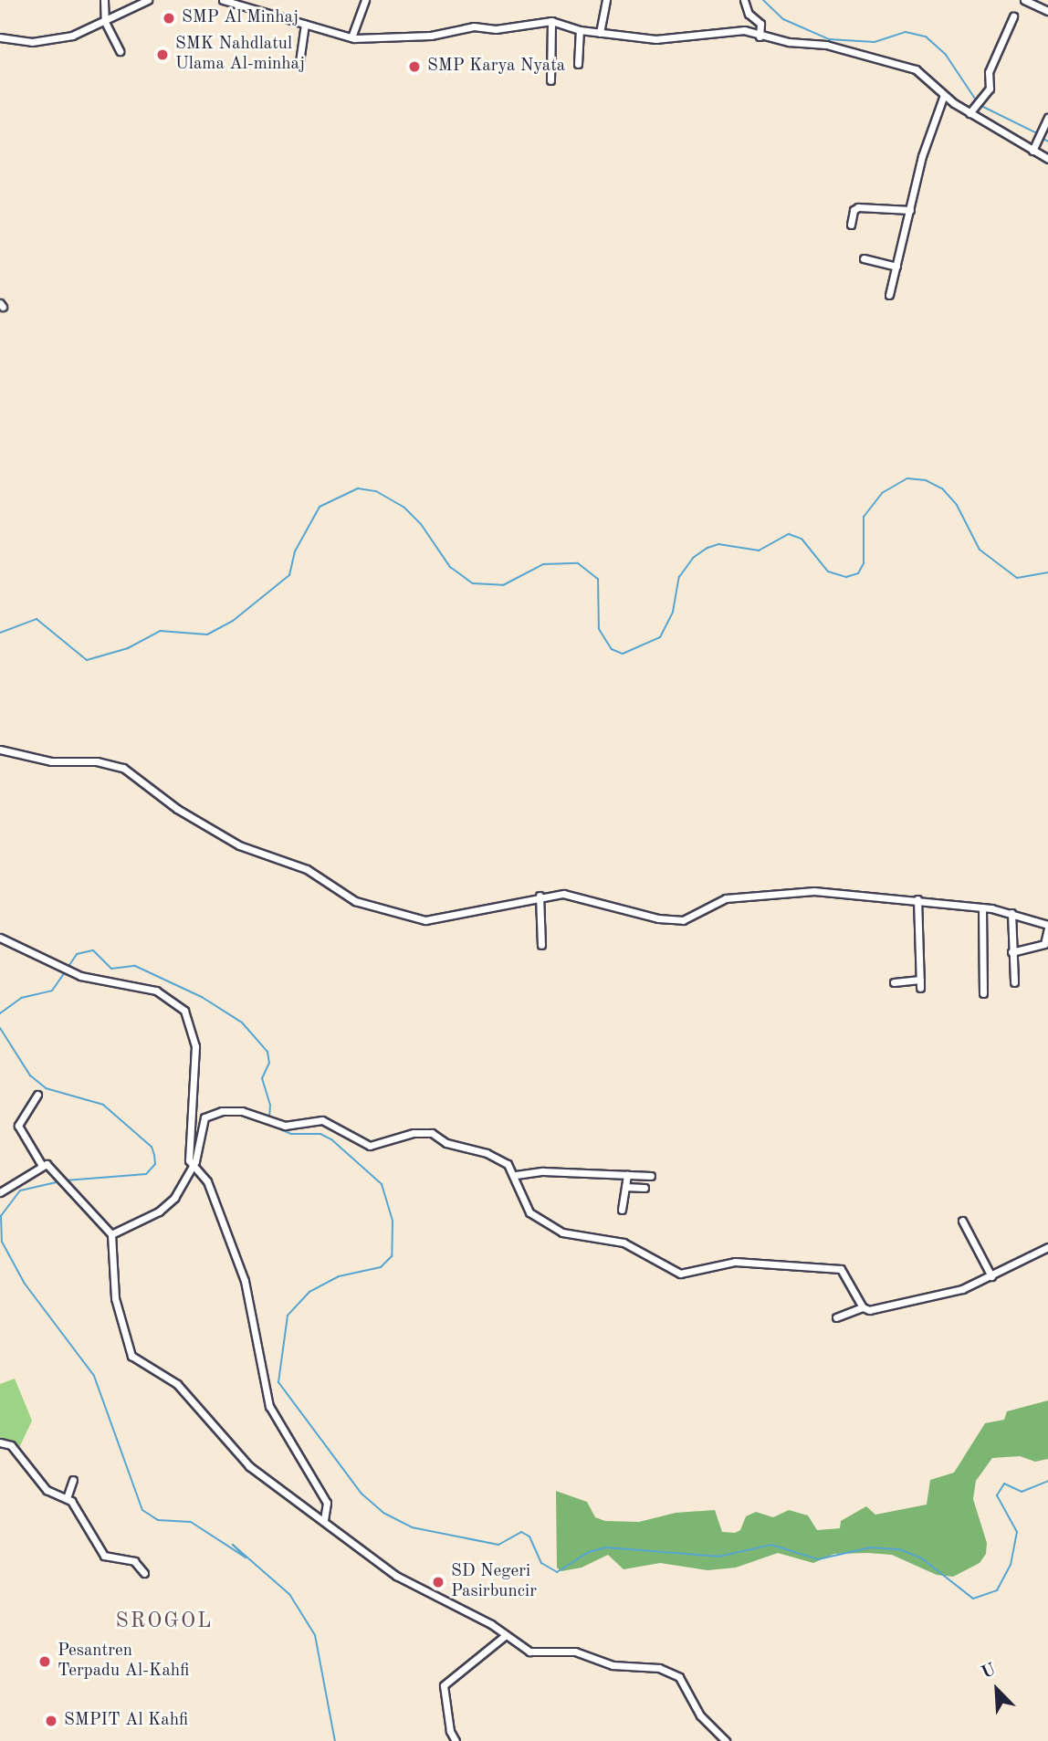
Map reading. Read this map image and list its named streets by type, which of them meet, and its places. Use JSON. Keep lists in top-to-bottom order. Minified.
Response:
{"districts":["SROGOL"],"places":["SMP Al Minhaj","SMK Nahdlatul Ulama Al-minhaj","SMP Karya Nyata","SD Negeri Pasirbuncir","Pesantren Terpadu Al-Kahfi","SMPIT Al Kahfi"],"north":"top left"}
